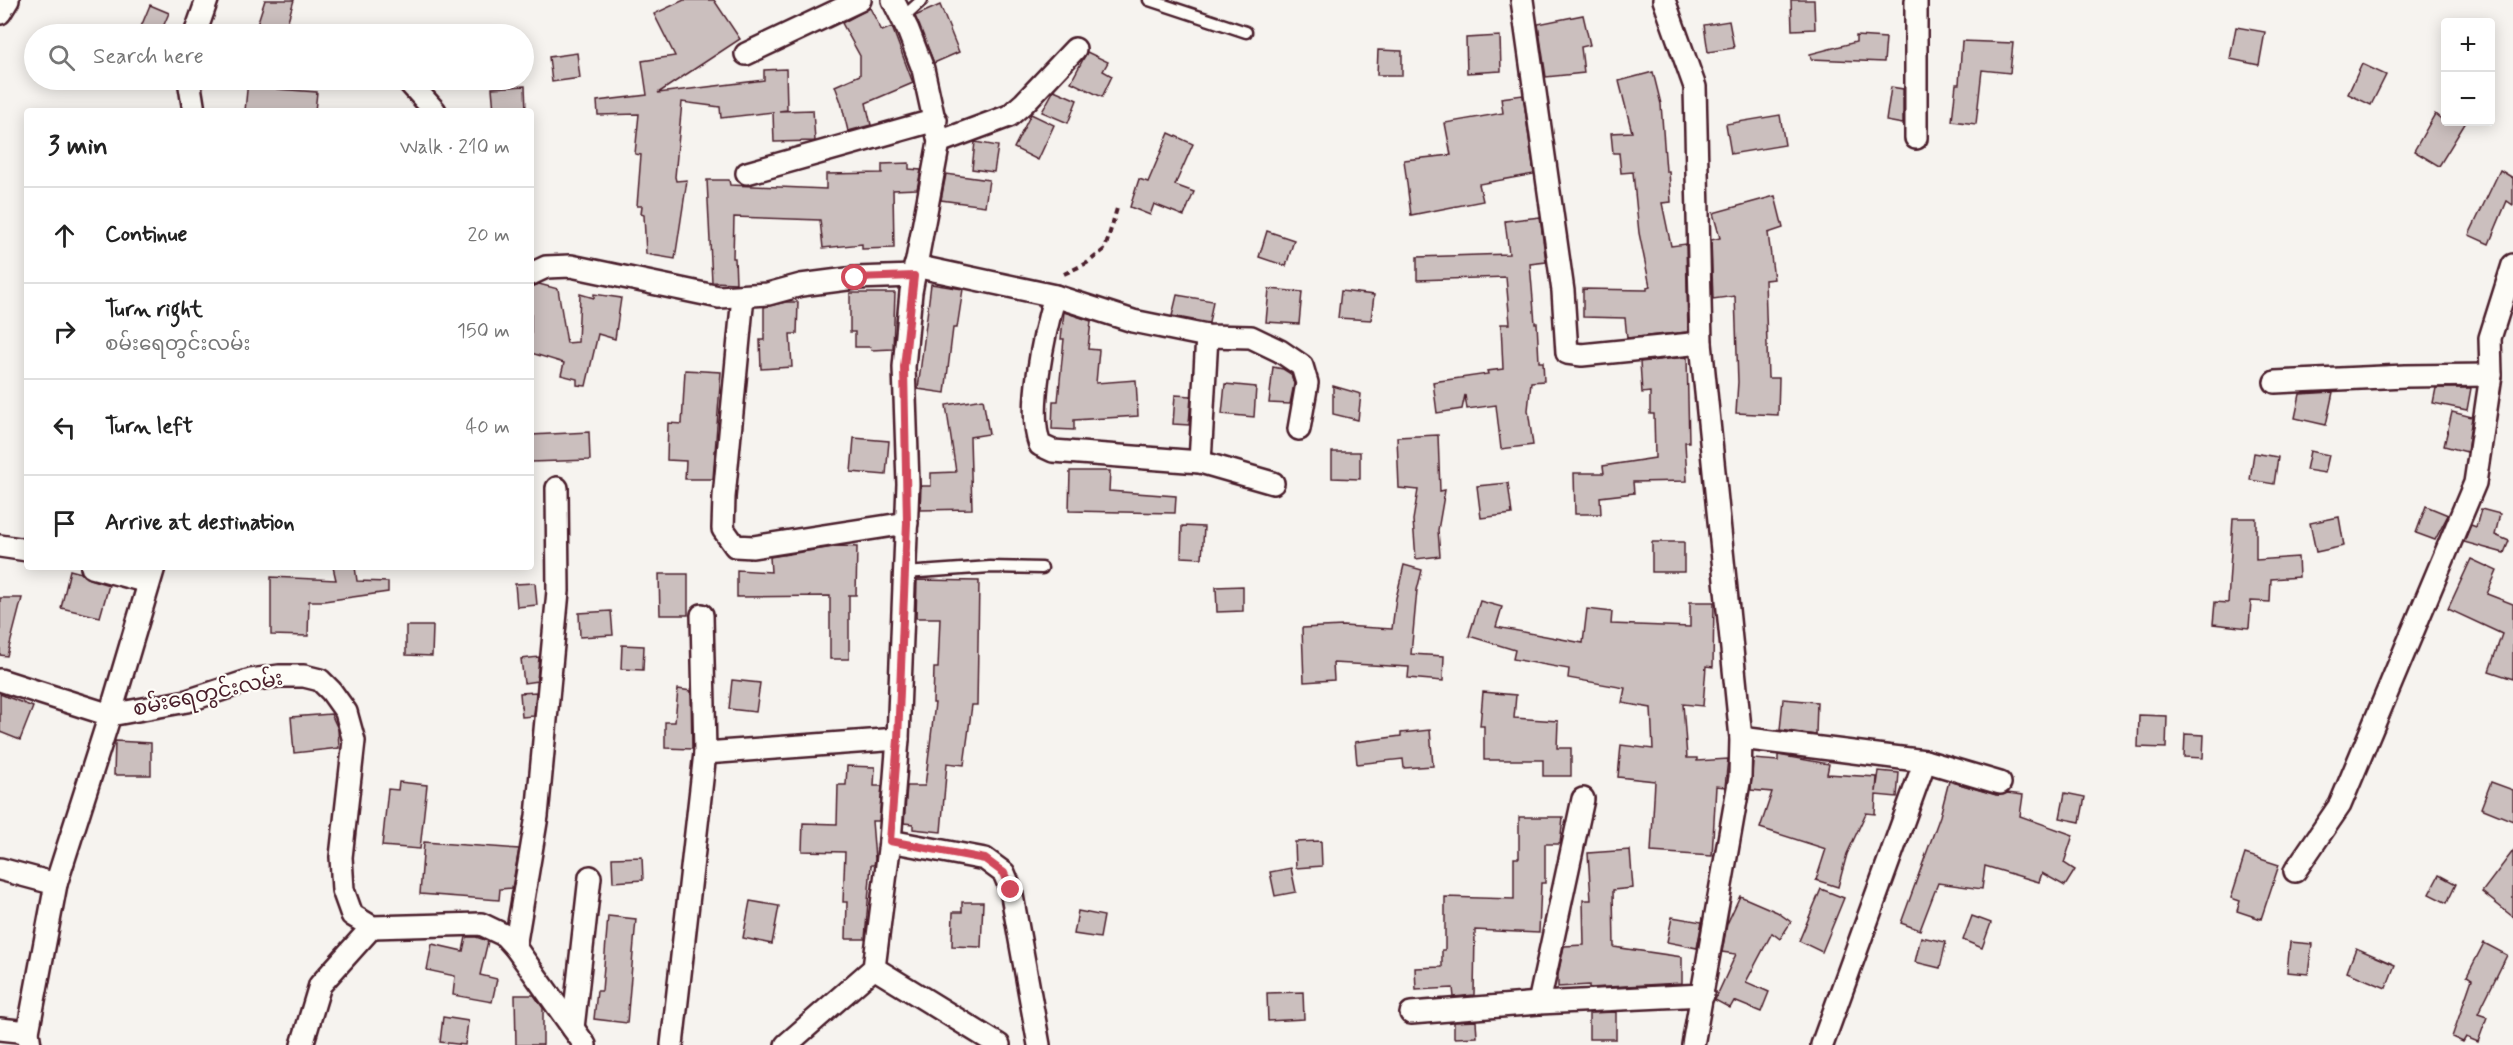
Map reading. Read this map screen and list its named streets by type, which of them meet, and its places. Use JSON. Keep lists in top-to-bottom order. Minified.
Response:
{"streets":{"street":["စမ်းရေတွင်းလမ်း"]},"page":{"map_buttons":["+","−"],"search":"Search here","heading":["3 min","Walk · 210 m"],"list":[["Continue","20 m"],["Turn right","စမ်းရေတွင်းလမ်း","150 m"],["Turn left","40 m"],"Arrive at destination"]}}
